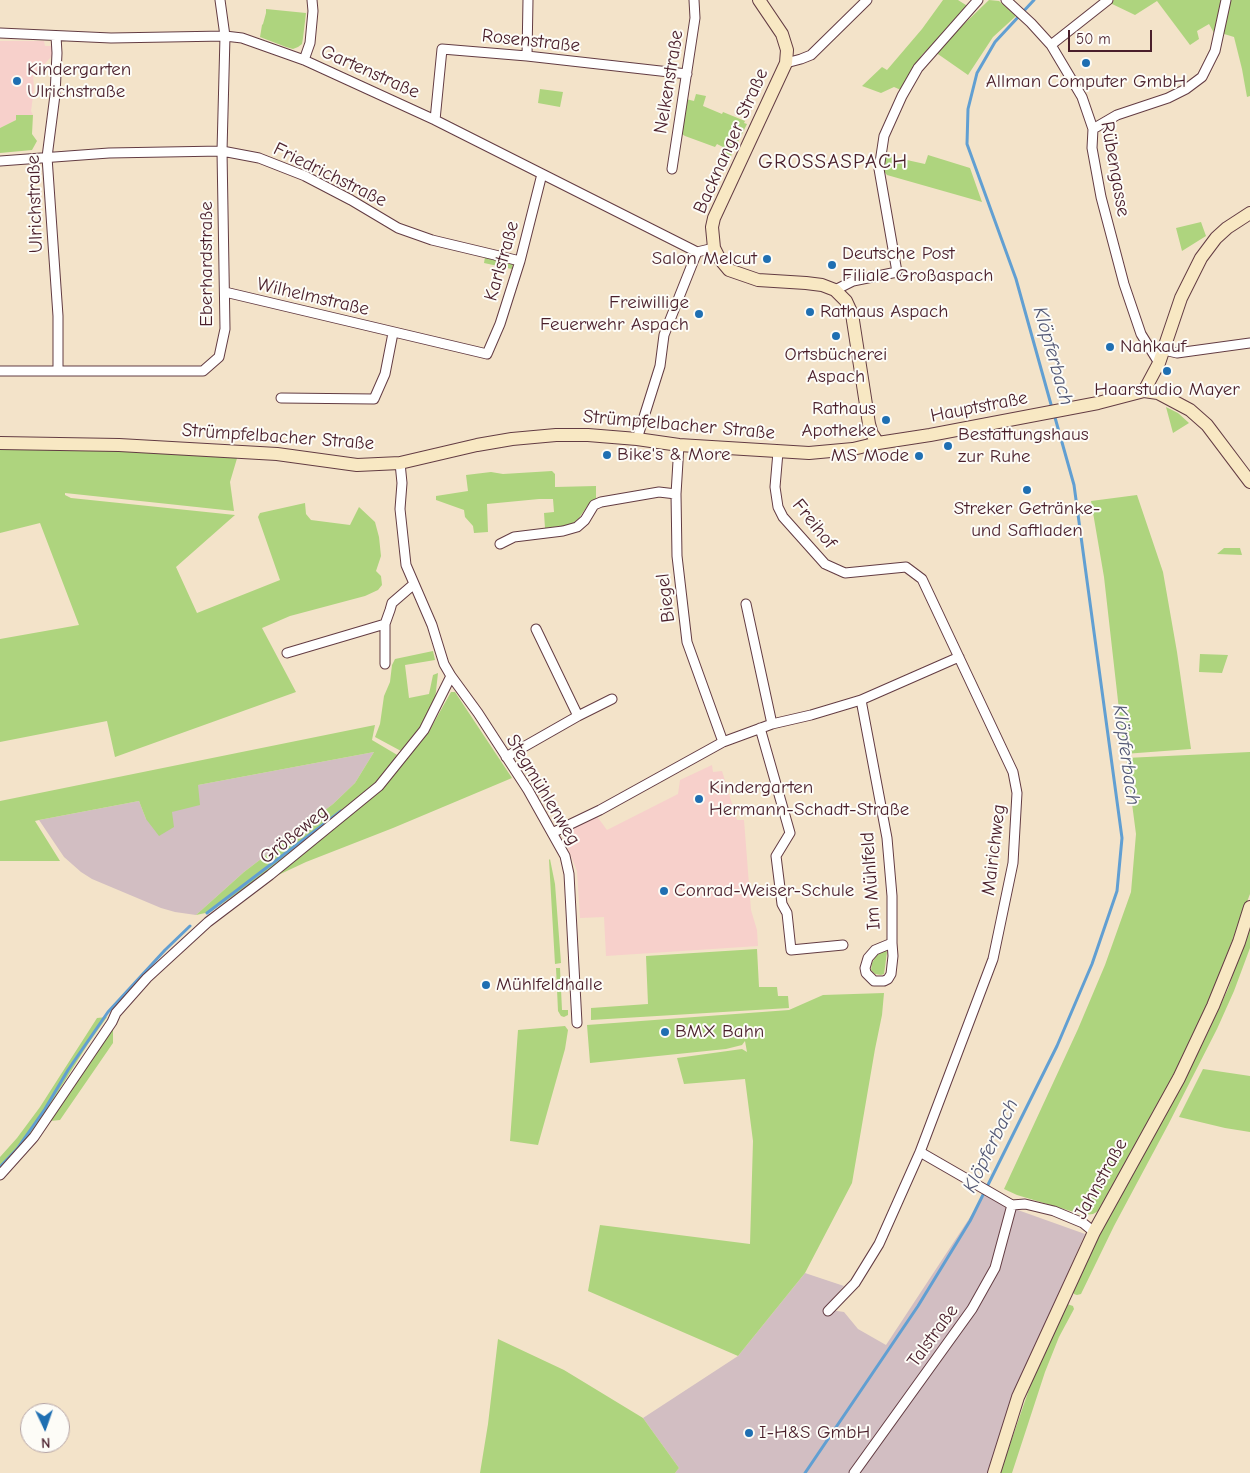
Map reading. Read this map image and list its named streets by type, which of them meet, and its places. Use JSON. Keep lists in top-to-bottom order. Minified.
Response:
{"streets":{"street":["Rosenstraße","Gartenstraße","Nelkenstraße","Backnanger Straße","Rübengasse","Friedrichstraße","Ulrichstraße","Karlstraße","Eberhardstraße","Wilhelmstraße","Hauptstraße","Strümpfelbacher Straße","Freihof","Biegel","Stegmühlenweg","Größeweg","Mairichweg","Im Mühlfeld","Jahnstraße","Talstraße"]},"crossings":[["Rosenstraße","Gartenstraße"],["Rosenstraße","Nelkenstraße"],["Gartenstraße","Ulrichstraße"],["Gartenstraße","Karlstraße"],["Gartenstraße","Eberhardstraße"],["Friedrichstraße","Ulrichstraße"],["Friedrichstraße","Karlstraße"],["Friedrichstraße","Eberhardstraße"],["Ulrichstraße","Eberhardstraße"],["Karlstraße","Wilhelmstraße"],["Eberhardstraße","Wilhelmstraße"],["Hauptstraße","Strümpfelbacher Straße"],["Strümpfelbacher Straße","Freihof"],["Strümpfelbacher Straße","Biegel"],["Freihof","Mairichweg"],["Stegmühlenweg","Größeweg"]],"districts":["GROSSASPACH"],"water":["Klöpferbach"],"places":["Allman Computer GmbH","Kindergarten Ulrichstraße","Salon Melcut","Deutsche Post Filiale Großaspach","Rathaus Aspach","Freiwillige Feuerwehr Aspach","Ortsbücherei Aspach","Nahkauf","Haarstudio Mayer","Rathaus Apotheke","Bestattungshaus zur Ruhe","Bike's & More","MS Mode","Streker Getränke- und Saftladen","Kindergarten Hermann-Schadt-Straße","Conrad-Weiser-Schule","Mühlfeldhalle","BMX Bahn","I-H&S GmbH"],"scale_bar":"50 m","north":"bottom"}
